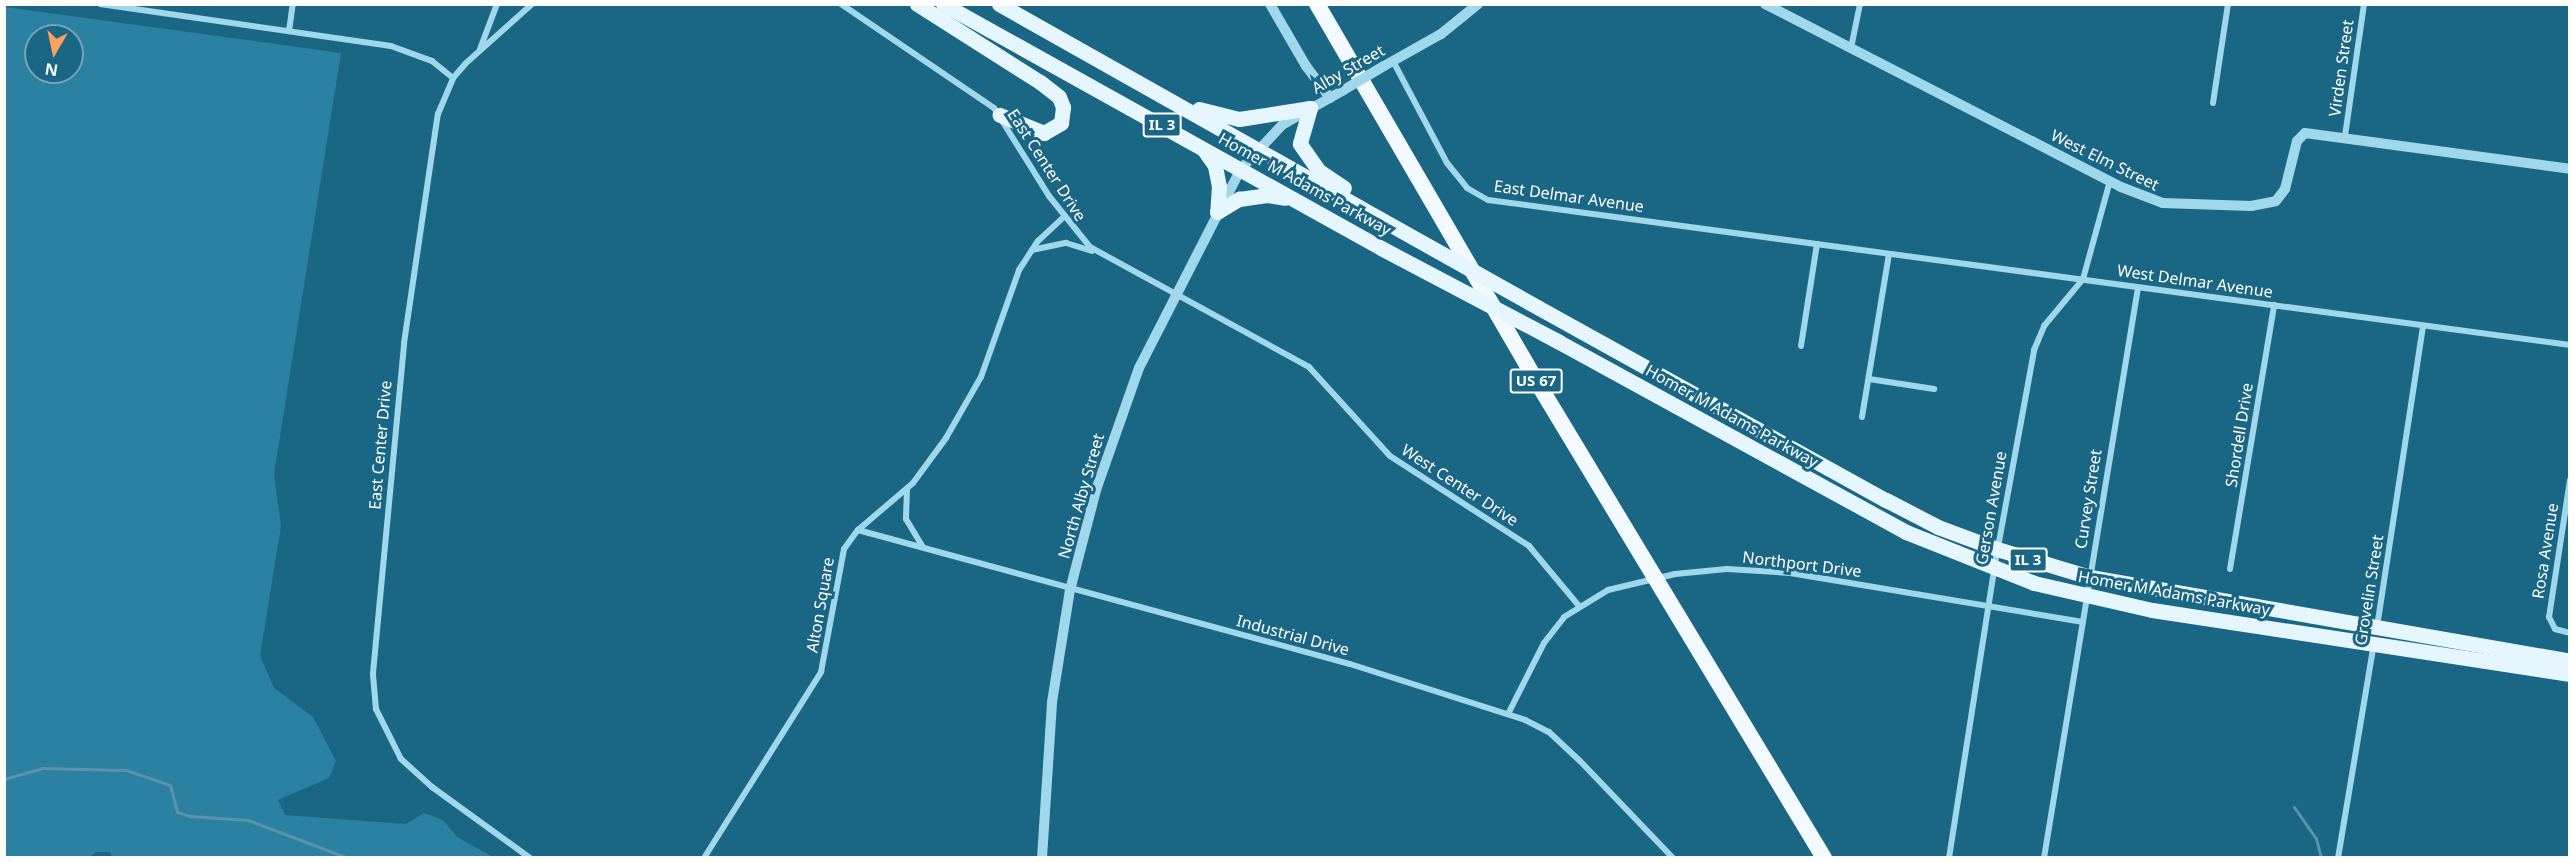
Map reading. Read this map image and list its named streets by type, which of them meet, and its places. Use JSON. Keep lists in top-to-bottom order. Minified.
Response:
{"streets":{"highway":["US 67"],"main road":["IL 3","Homer M Adams Parkway"],"street":["Virden Street","Alby Street","West Elm Street","East Center Drive","East Delmar Avenue","West Delmar Avenue","Shordell Drive","West Center Drive","North Alby Street","Curvey Street","Gerson Avenue","Rosa Avenue","Northport Drive","Grovelin Street","Alton Square","Industrial Drive"]},"crossings":[["Virden Street","West Elm Street"],["Alby Street","Homer M Adams Parkway"],["Alby Street","East Delmar Avenue"],["Alby Street","North Alby Street"],["West Elm Street","Gerson Avenue"],["East Center Drive","West Center Drive"],["East Center Drive","North Alby Street"],["East Center Drive","Alton Square"],["Homer M Adams Parkway","North Alby Street"],["Homer M Adams Parkway","Curvey Street"],["Homer M Adams Parkway","Gerson Avenue"],["Homer M Adams Parkway","Grovelin Street"],["East Delmar Avenue","West Delmar Avenue"],["West Delmar Avenue","Shordell Drive"],["West Delmar Avenue","Curvey Street"],["West Delmar Avenue","Gerson Avenue"],["West Delmar Avenue","Grovelin Street"],["US 67","Northport Drive"],["West Center Drive","North Alby Street"],["West Center Drive","Northport Drive"],["North Alby Street","Industrial Drive"],["Curvey Street","Northport Drive"],["Gerson Avenue","Northport Drive"],["Northport Drive","Industrial Drive"],["Alton Square","Industrial Drive"]],"north":"bottom"}
